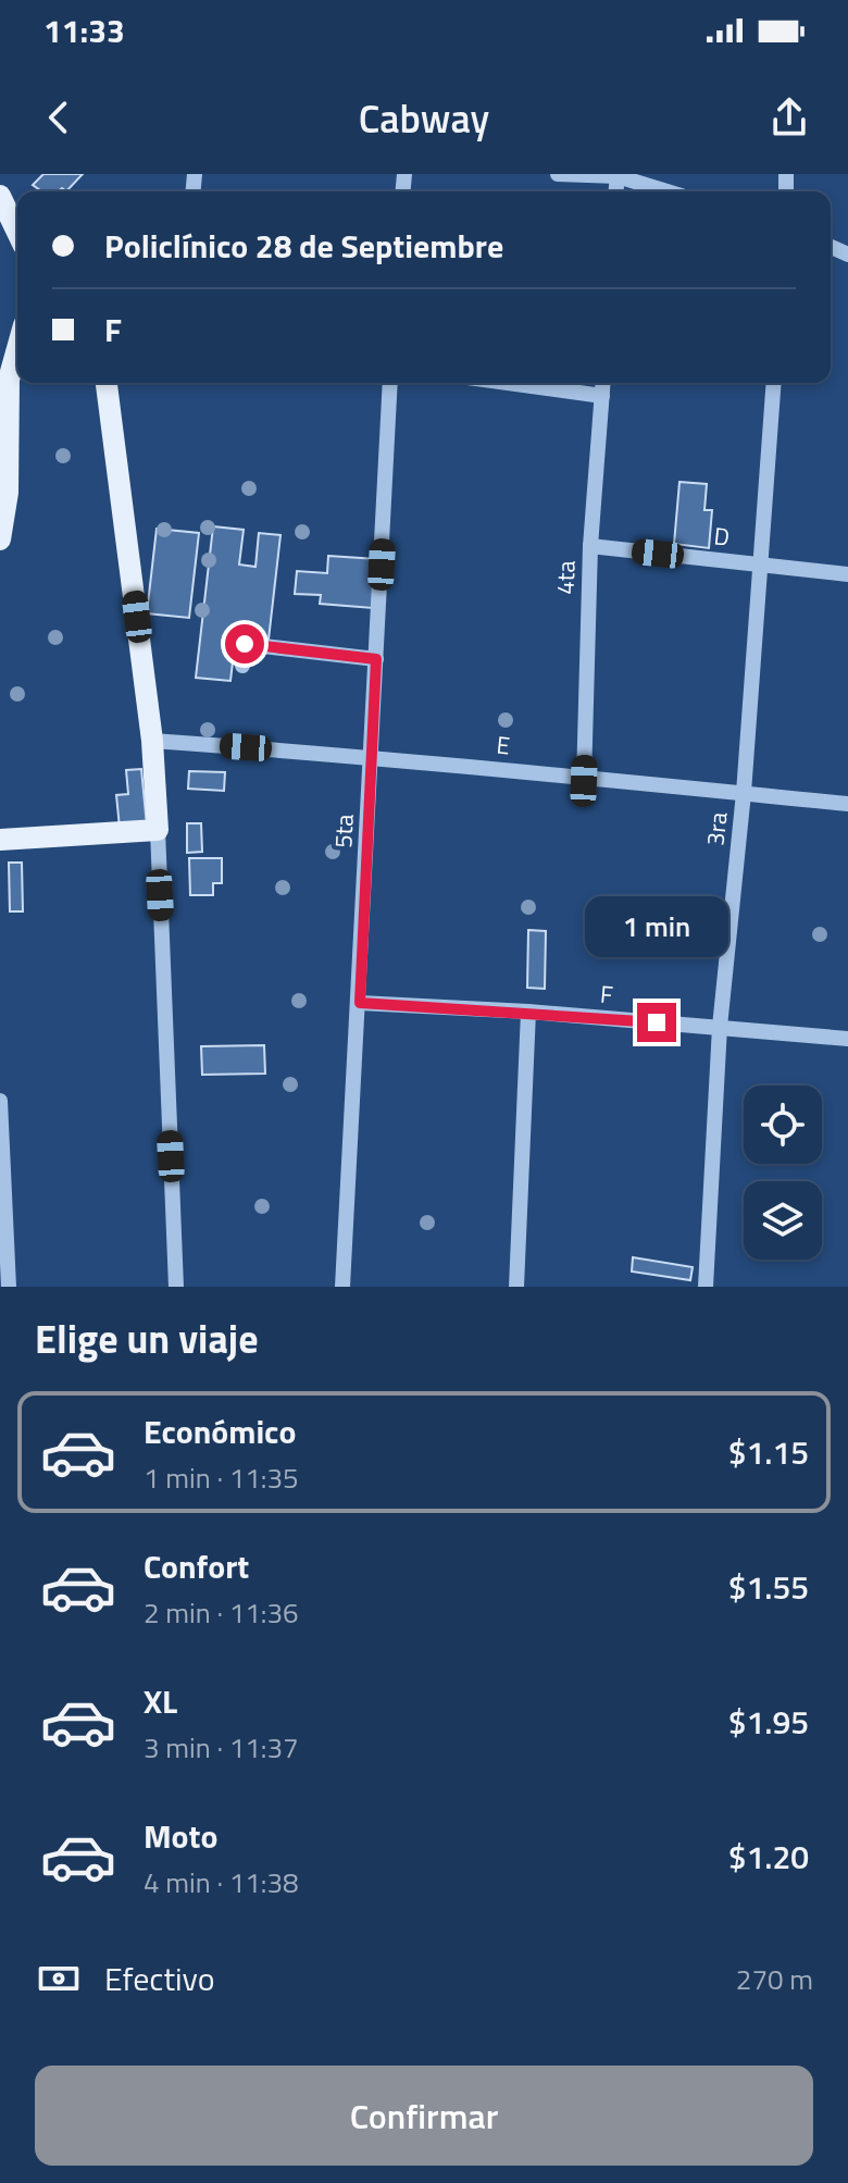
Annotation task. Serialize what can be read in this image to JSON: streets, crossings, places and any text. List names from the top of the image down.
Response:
{
  "streets": {
    "street": [
      "D",
      "4ta",
      "E",
      "3ra",
      "5ta",
      "F"
    ]
  },
  "crossings": [
    ["D", "4ta"],
    ["D", "3ra"],
    ["4ta", "E"],
    ["E", "3ra"],
    ["E", "5ta"],
    ["3ra", "F"],
    ["5ta", "F"]
  ],
  "page": {
    "status": "11:33",
    "header": "Cabway",
    "banner": ["Policlínico 28 de Septiembre", "F"],
    "bubble": "1 min",
    "heading": "Elige un viaje",
    "list": [
      {
        "name": "Económico",
        "note": "1 min · 11:35",
        "value": "$1.15"
      },
      {
        "name": "Confort",
        "note": "2 min · 11:36",
        "value": "$1.55"
      },
      {
        "name": "XL",
        "note": "3 min · 11:37",
        "value": "$1.95"
      },
      {
        "name": "Moto",
        "note": "4 min · 11:38",
        "value": "$1.20"
      }
    ],
    "pay": ["Efectivo", "270 m"],
    "buttons": "Confirmar"
  }
}
